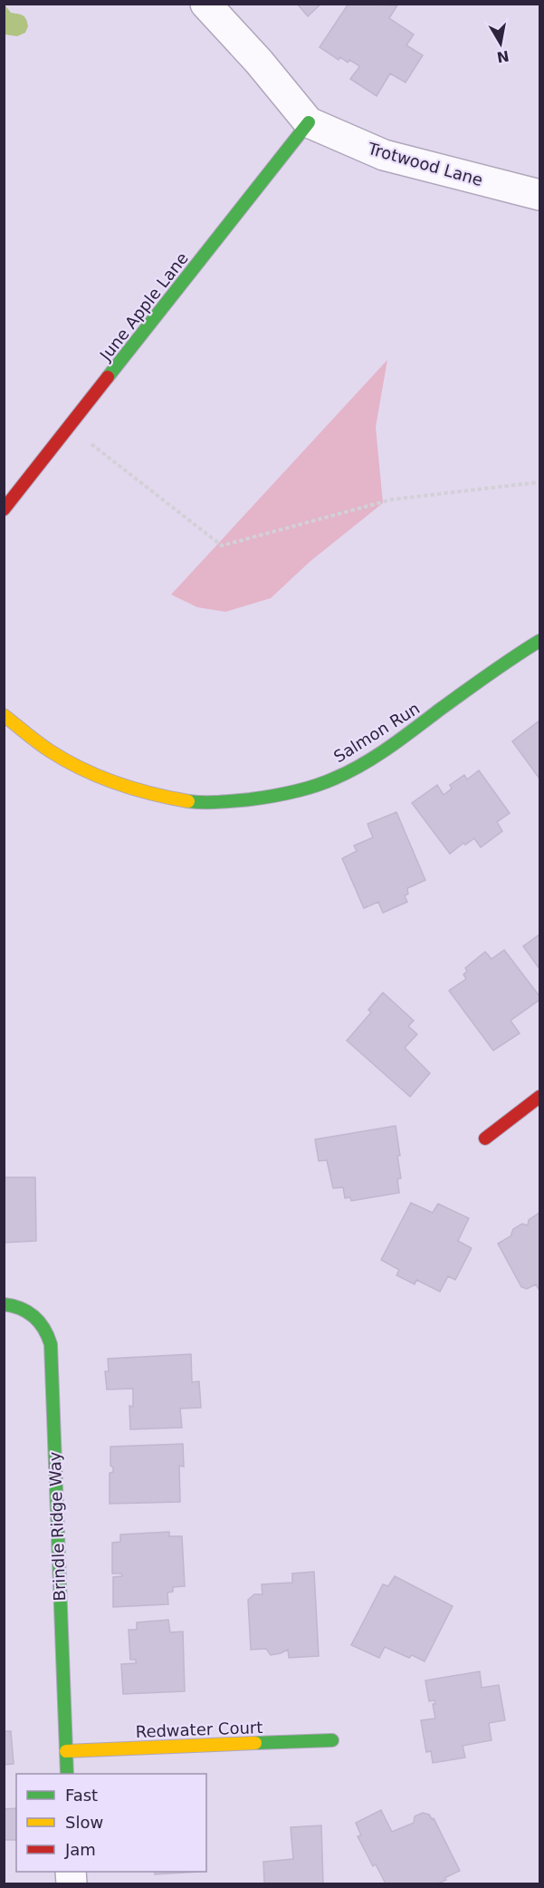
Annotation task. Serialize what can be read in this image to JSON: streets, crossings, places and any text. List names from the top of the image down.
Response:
{
  "streets": {
    "street": [
      "Trotwood Lane",
      "June Apple Lane",
      "Salmon Run",
      "Brindle Ridge Way",
      "Redwater Court"
    ]
  },
  "crossings": [
    ["Trotwood Lane", "June Apple Lane"],
    ["Brindle Ridge Way", "Redwater Court"]
  ],
  "legend": ["Fast", "Slow", "Jam"],
  "north": "bottom"
}
